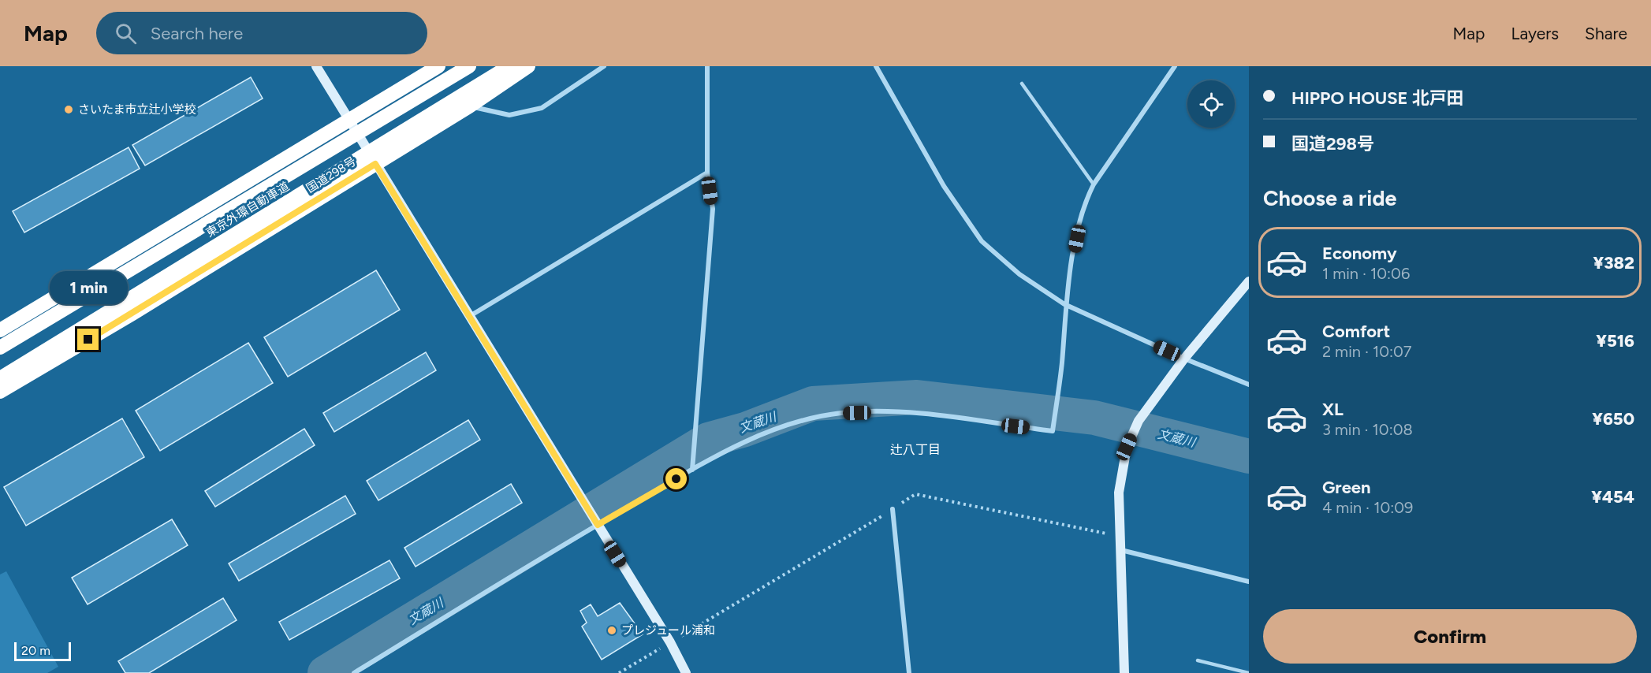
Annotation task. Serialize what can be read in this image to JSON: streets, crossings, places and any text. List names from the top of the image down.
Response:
{
  "streets": {
    "highway": ["国道298号", "東京外環自動車道"]
  },
  "districts": ["辻八丁目"],
  "water": ["文蔵川"],
  "places": ["さいたま市立辻小学校", "プレジュール浦和"],
  "scale_bar": "20 m",
  "page": {
    "header": "Map",
    "search": "Search here",
    "nav": ["Map", "Layers", "Share"],
    "banner": ["HIPPO HOUSE 北戸田", "国道298号"],
    "heading": "Choose a ride",
    "list": [
      {
        "name": "Economy",
        "note": "1 min · 10:06",
        "value": "¥382"
      },
      {
        "name": "Comfort",
        "note": "2 min · 10:07",
        "value": "¥516"
      },
      {
        "name": "XL",
        "note": "3 min · 10:08",
        "value": "¥650"
      },
      {
        "name": "Green",
        "note": "4 min · 10:09",
        "value": "¥454"
      }
    ],
    "bubble": "1 min",
    "buttons": "Confirm",
    "scale": "20 m"
  }
}
